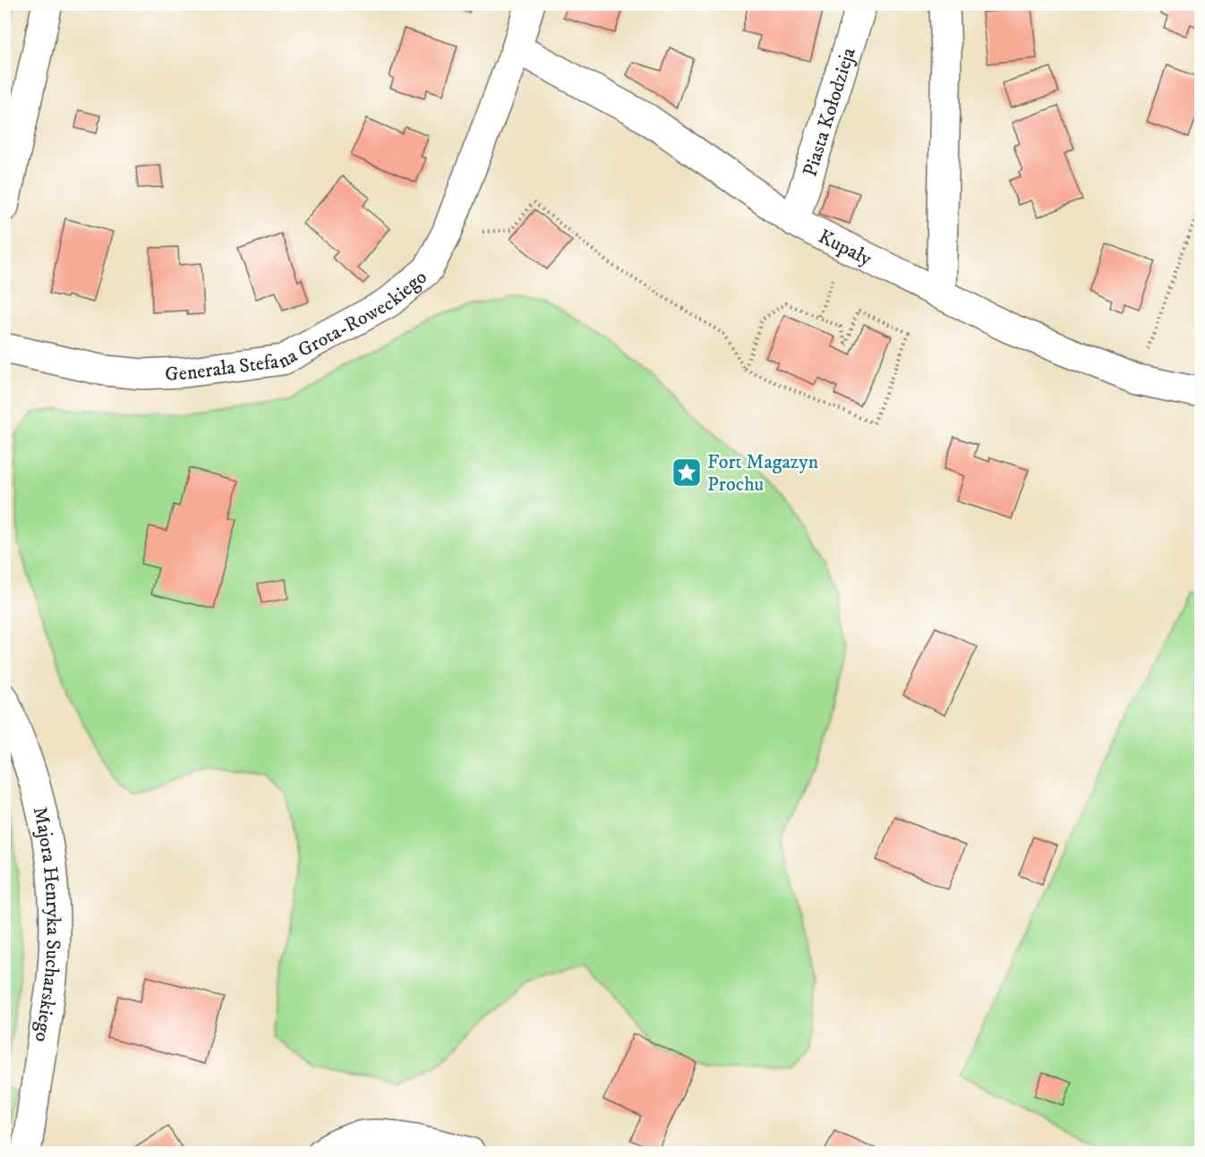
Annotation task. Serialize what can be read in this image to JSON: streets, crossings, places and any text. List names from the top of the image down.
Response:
{
  "streets": {
    "street": [
      "Piasta Kołodzieja",
      "Kupały",
      "Generała Stefana Grota-Roweckiego",
      "Majora Henryka Sucharskiego"
    ]
  },
  "crossings": [
    ["Piasta Kołodzieja", "Kupały"],
    ["Kupały", "Generała Stefana Grota-Roweckiego"]
  ],
  "places": {
    "place": ["Fort Magazyn Prochu"]
  }
}
